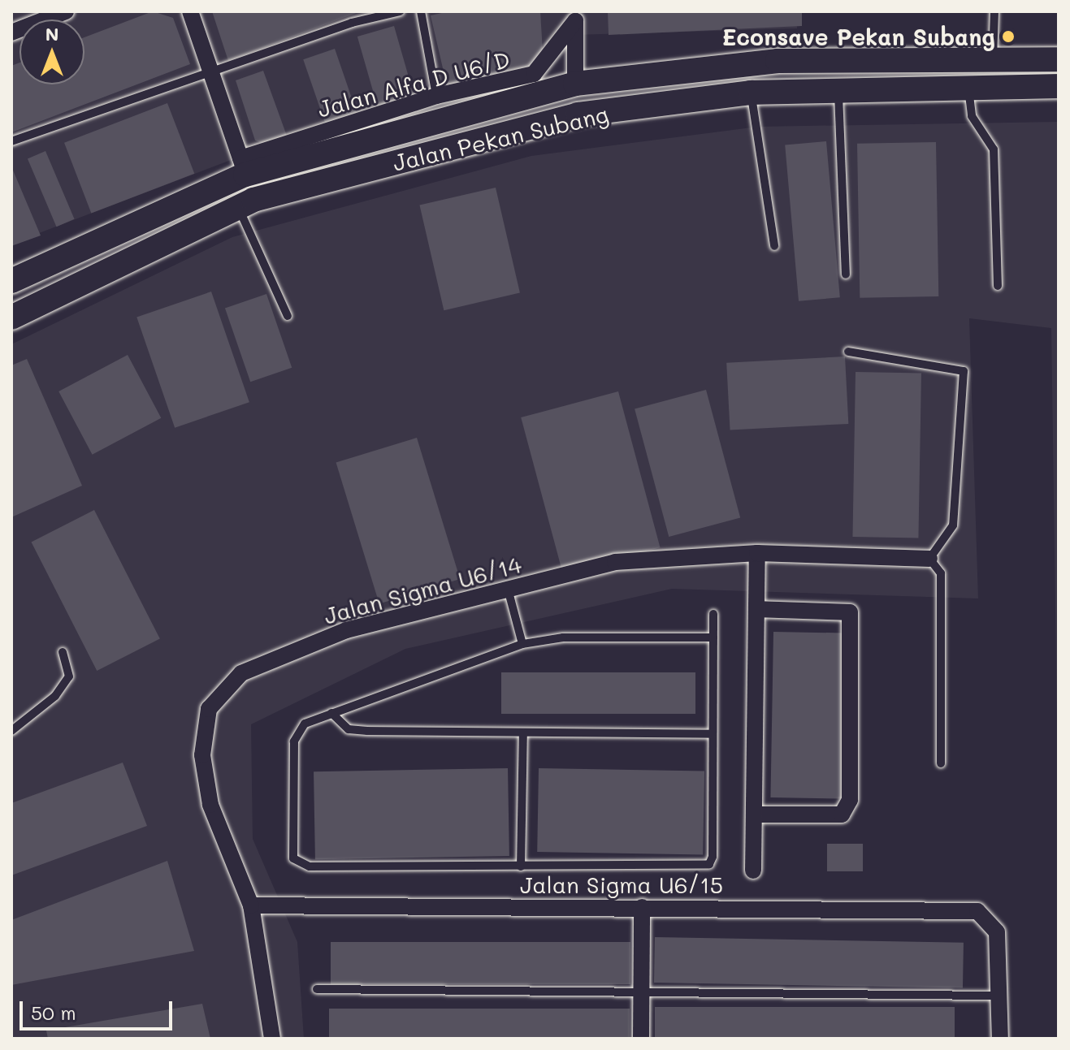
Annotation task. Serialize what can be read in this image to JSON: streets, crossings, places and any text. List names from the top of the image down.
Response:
{
  "streets": {
    "main road": ["Jalan Pekan Subang"],
    "street": ["Jalan Alfa D U6/D", "Jalan Sigma U6/14", "Jalan Sigma U6/15"]
  },
  "crossings": [
    ["Jalan Alfa D U6/D", "Jalan Pekan Subang"],
    ["Jalan Sigma U6/14", "Jalan Sigma U6/15"]
  ],
  "places": ["Econsave Pekan Subang"],
  "scale_bar": "50 m",
  "north": "top"
}
